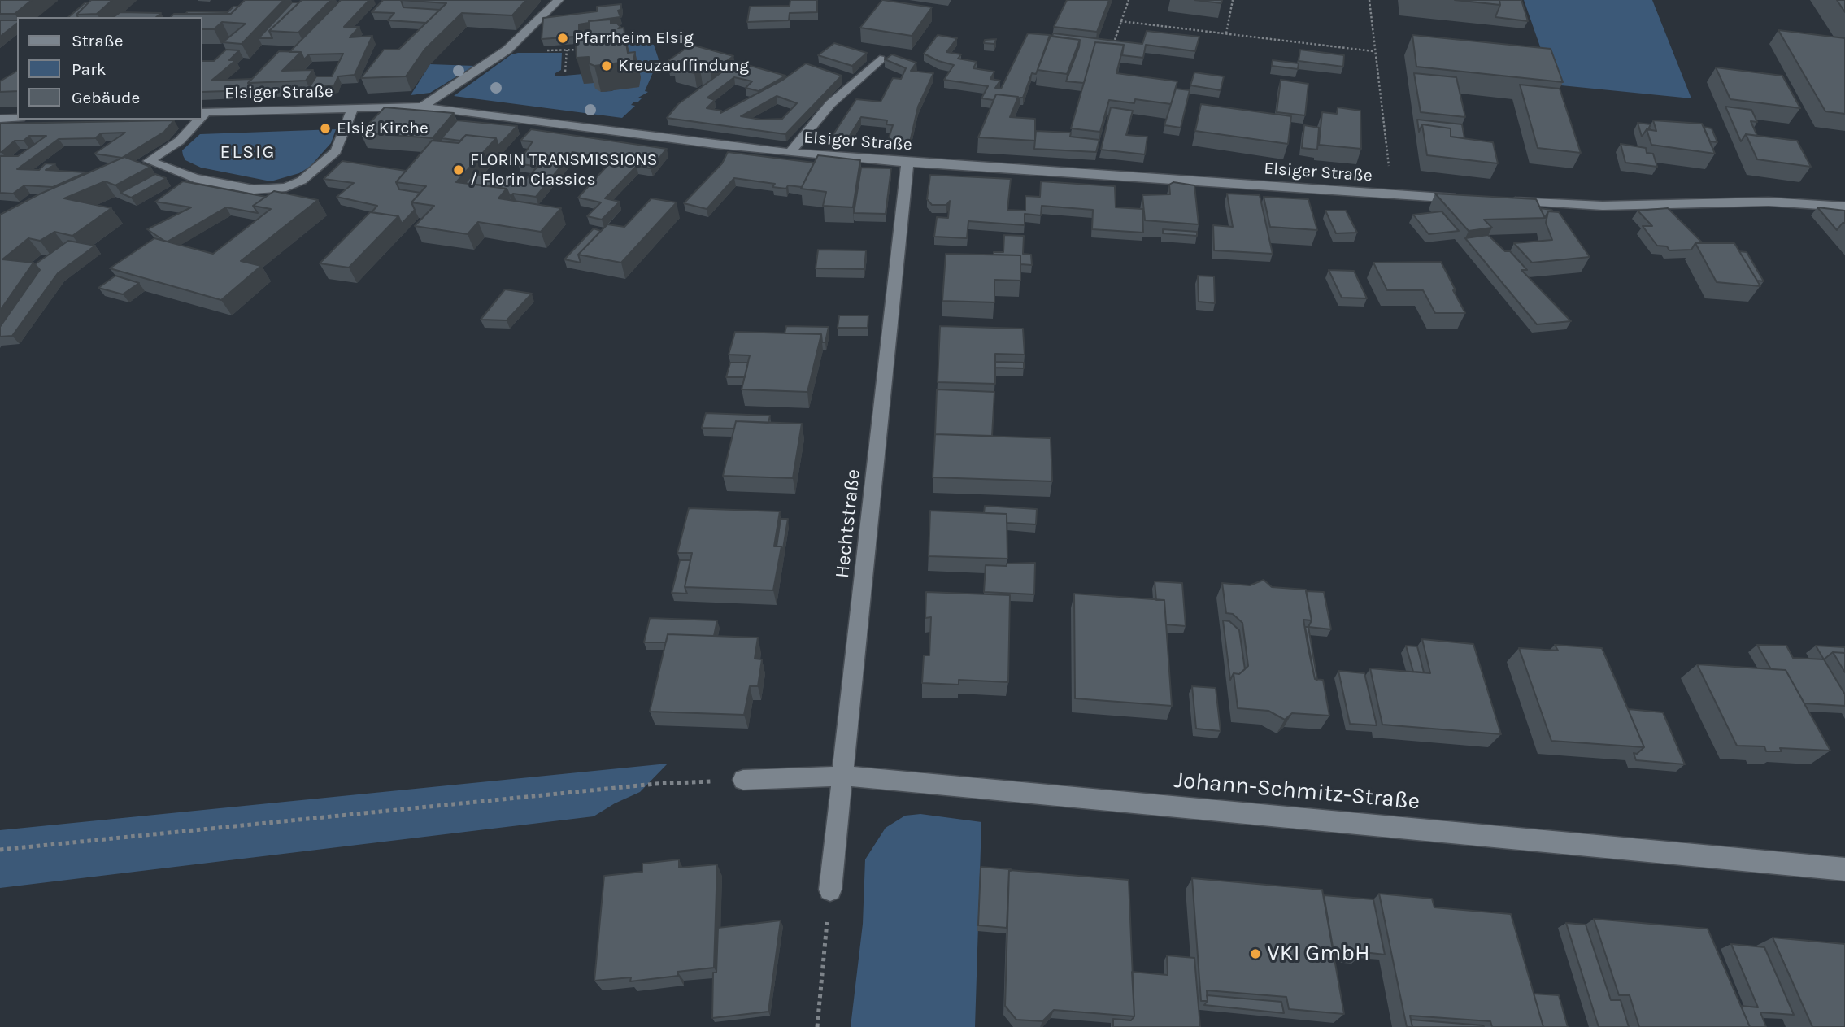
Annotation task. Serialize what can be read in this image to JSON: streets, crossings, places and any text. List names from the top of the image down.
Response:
{
  "streets": {
    "street": ["Elsiger Straße", "Hechtstraße", "Johann-Schmitz-Straße"]
  },
  "crossings": [
    ["Elsiger Straße", "Hechtstraße"],
    ["Hechtstraße", "Johann-Schmitz-Straße"]
  ],
  "districts": ["ELSIG"],
  "places": [
    "Pfarrheim Elsig",
    "Kreuzauffindung",
    "Elsig Kirche",
    "FLORIN TRANSMISSIONS / Florin Classics",
    "VKI GmbH"
  ],
  "legend": ["Straße", "Park", "Gebäude"]
}
